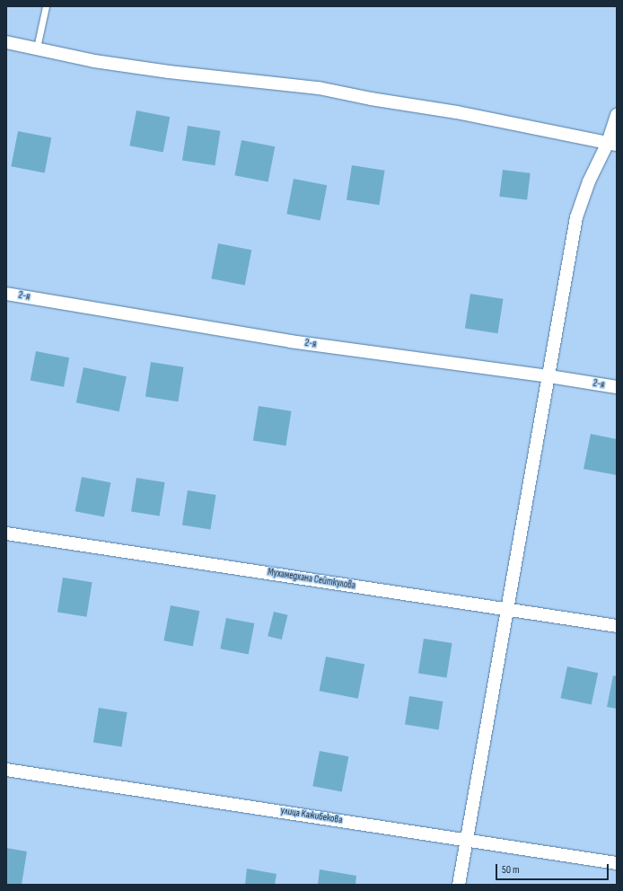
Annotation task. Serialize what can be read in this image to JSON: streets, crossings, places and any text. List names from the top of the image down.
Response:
{
  "streets": {
    "street": ["2-я", "Мухамедхана Сейткулова", "улица Кажибекова"]
  },
  "scale_bar": "50 m"
}
